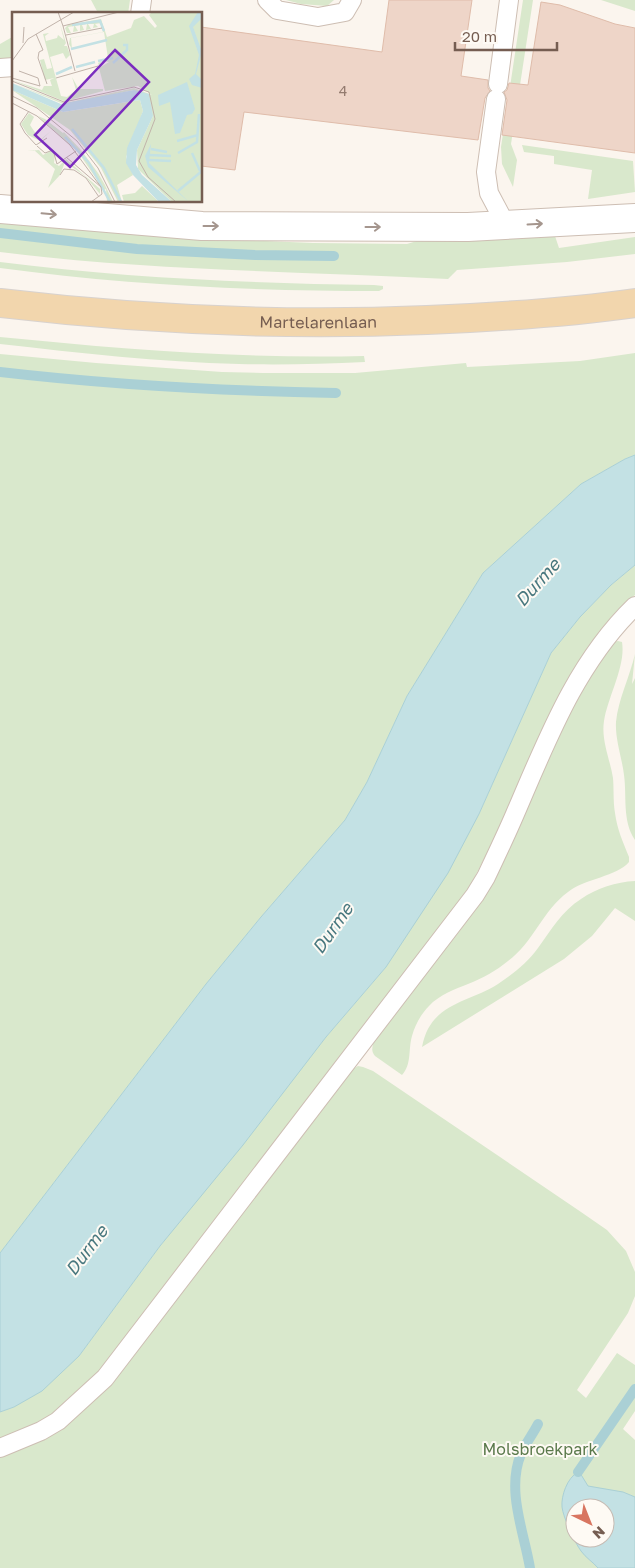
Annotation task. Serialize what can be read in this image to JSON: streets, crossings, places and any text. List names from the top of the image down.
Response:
{
  "streets": {
    "main road": ["Martelarenlaan"]
  },
  "water": ["Durme"],
  "parks": ["Molsbroekpark"],
  "house_numbers": ["4"],
  "scale_bar": "20 m",
  "north": "bottom right"
}
